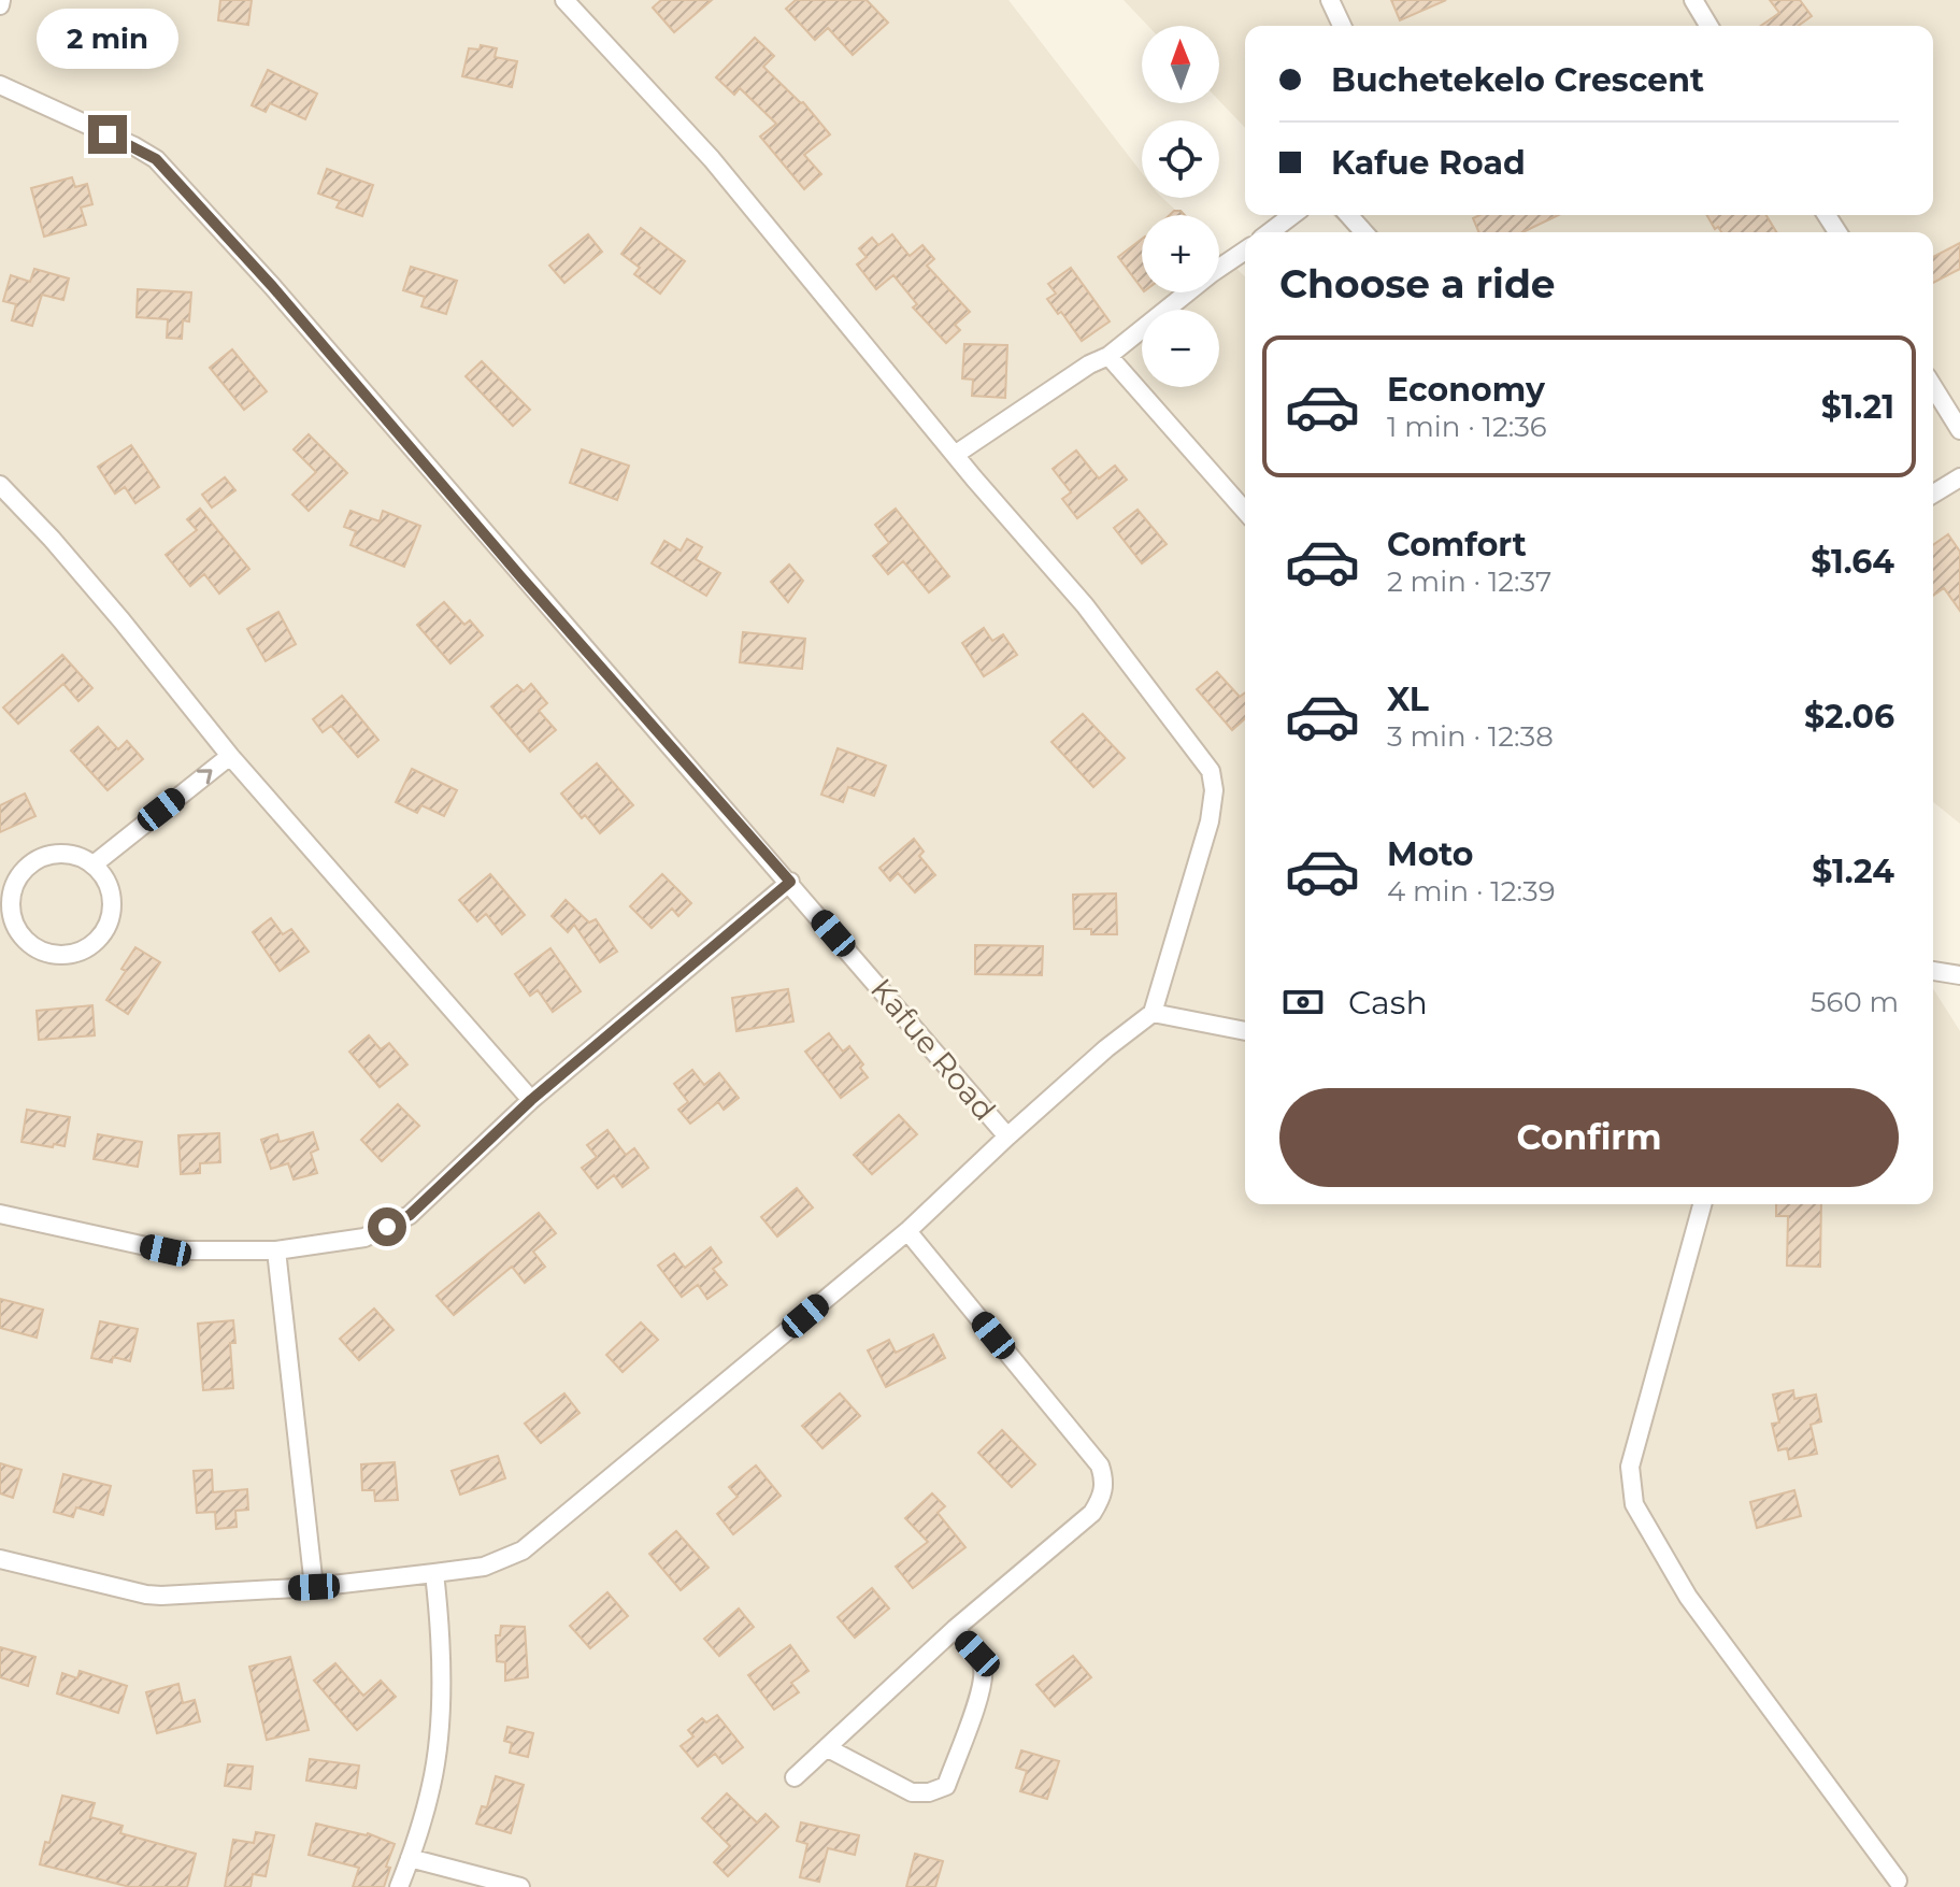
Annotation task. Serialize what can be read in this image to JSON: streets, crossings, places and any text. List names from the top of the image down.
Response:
{
  "streets": {
    "street": ["Kafue Road"]
  },
  "north": "top",
  "page": {
    "bubble": "2 min",
    "map_buttons": ["+", "−"],
    "banner": ["Buchetekelo Crescent", "Kafue Road"],
    "heading": "Choose a ride",
    "list": [
      {
        "name": "Economy",
        "note": "1 min · 12:36",
        "value": "$1.21"
      },
      {
        "name": "Comfort",
        "note": "2 min · 12:37",
        "value": "$1.64"
      },
      {
        "name": "XL",
        "note": "3 min · 12:38",
        "value": "$2.06"
      },
      {
        "name": "Moto",
        "note": "4 min · 12:39",
        "value": "$1.24"
      }
    ],
    "pay": ["Cash", "560 m"],
    "buttons": "Confirm"
  }
}
